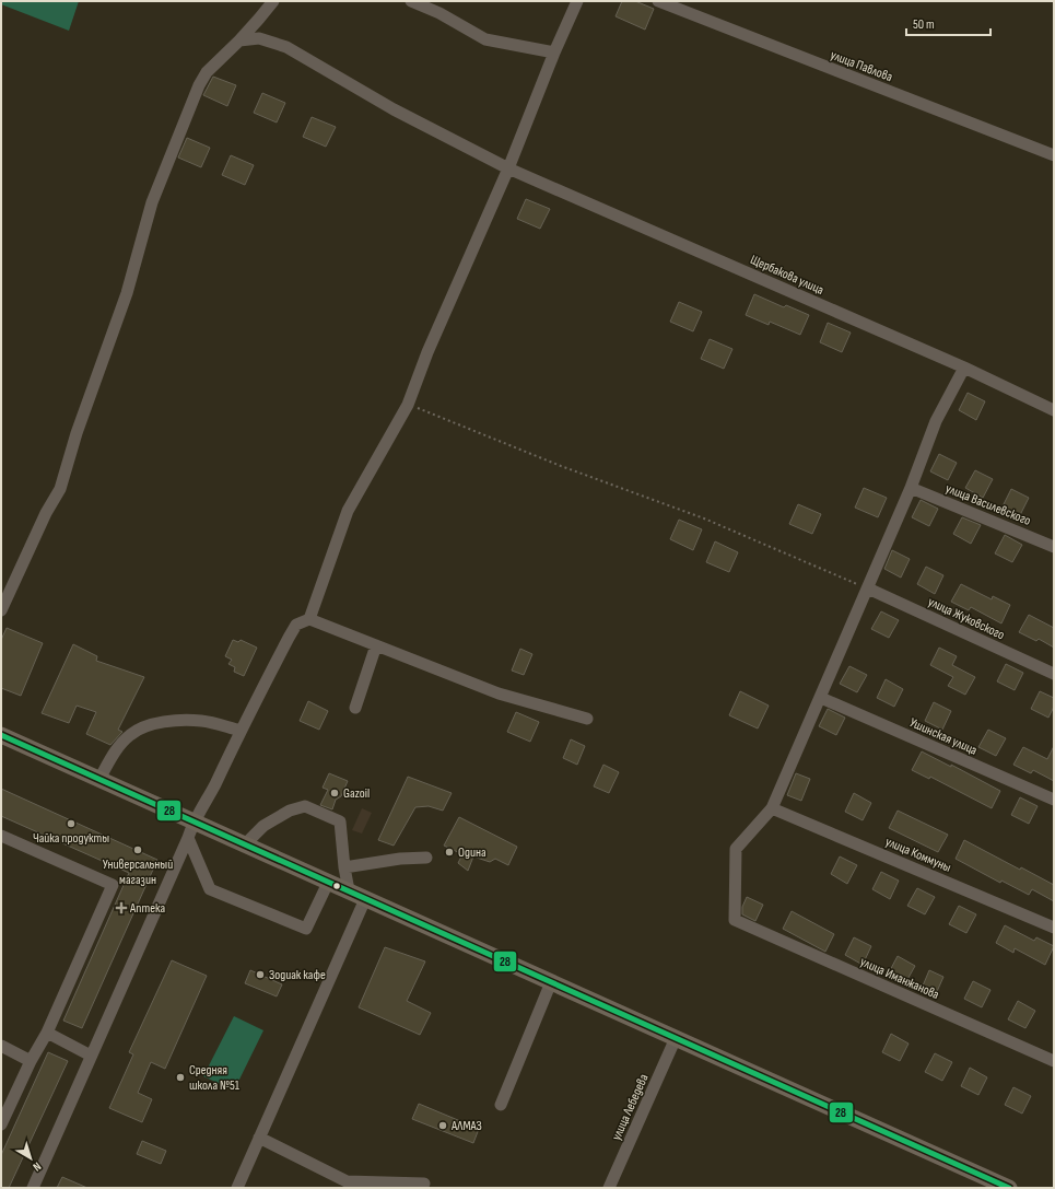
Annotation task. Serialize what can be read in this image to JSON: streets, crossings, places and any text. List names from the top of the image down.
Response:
{
  "streets": {
    "street": [
      "улица Павлова",
      "Щербакова улица",
      "улица Василевского",
      "улица Жуковского",
      "Ушинская улица",
      "улица Коммуны",
      "улица Иманжанова",
      "улица Лебедева"
    ]
  },
  "crossings": [
    ["улица Коммуны", "улица Иманжанова"]
  ],
  "places": {
    "other": [
      "Gazoil",
      "Чайка продукты",
      "Универсальный магазин",
      "Одина",
      "Зодиак кафе",
      "Средняя школа №51",
      "АЛМАЗ"
    ],
    "health": ["Аптека"]
  },
  "lines": ["transit line 28"],
  "scale_bar": "50 m",
  "north": "bottom right"
}
